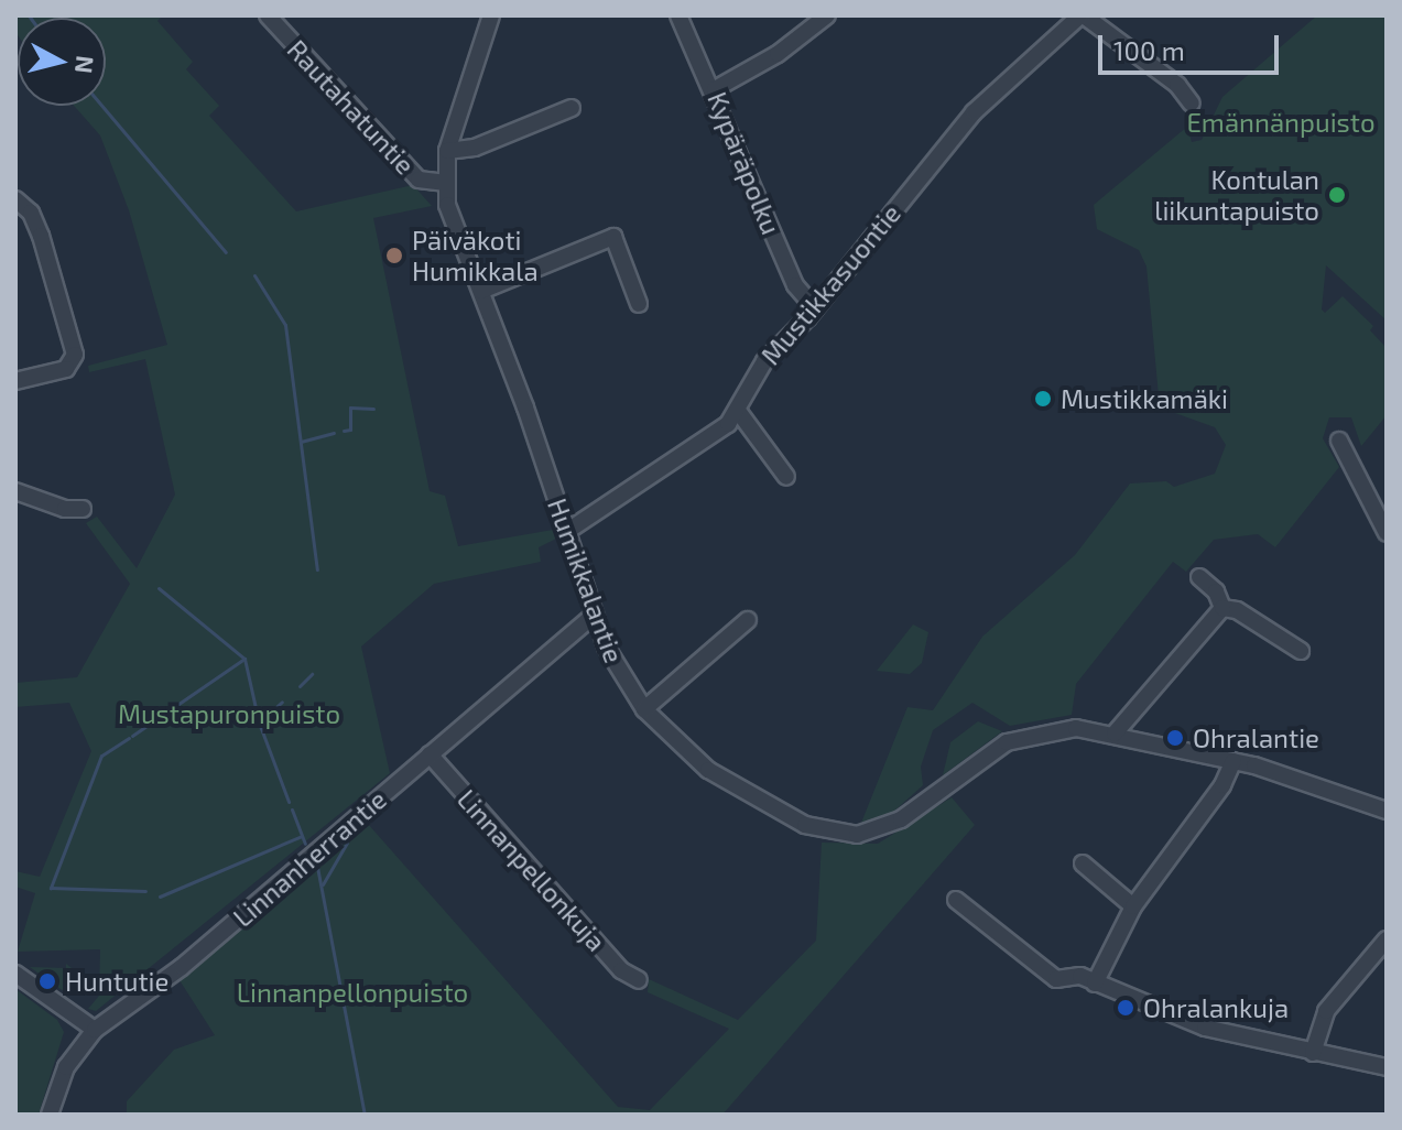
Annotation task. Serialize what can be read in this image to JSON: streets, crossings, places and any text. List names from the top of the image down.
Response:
{
  "streets": {
    "street": [
      "Rautahatuntie",
      "Kypäräpolku",
      "Mustikkasuontie",
      "Humikkalantie",
      "Linnanherrantie",
      "Linnanpellonkuja"
    ]
  },
  "crossings": [
    ["Rautahatuntie", "Humikkalantie"],
    ["Kypäräpolku", "Mustikkasuontie"],
    ["Mustikkasuontie", "Humikkalantie"],
    ["Humikkalantie", "Linnanherrantie"],
    ["Linnanherrantie", "Linnanpellonkuja"]
  ],
  "parks": ["Emännänpuisto", "Mustapuronpuisto", "Linnanpellonpuisto"],
  "places": [
    "Kontulan liikuntapuisto",
    "Päiväkoti Humikkala",
    "Mustikkamäki",
    "Ohralantie",
    "Huntutie",
    "Ohralankuja"
  ],
  "scale_bar": "100 m",
  "north": "right"
}
